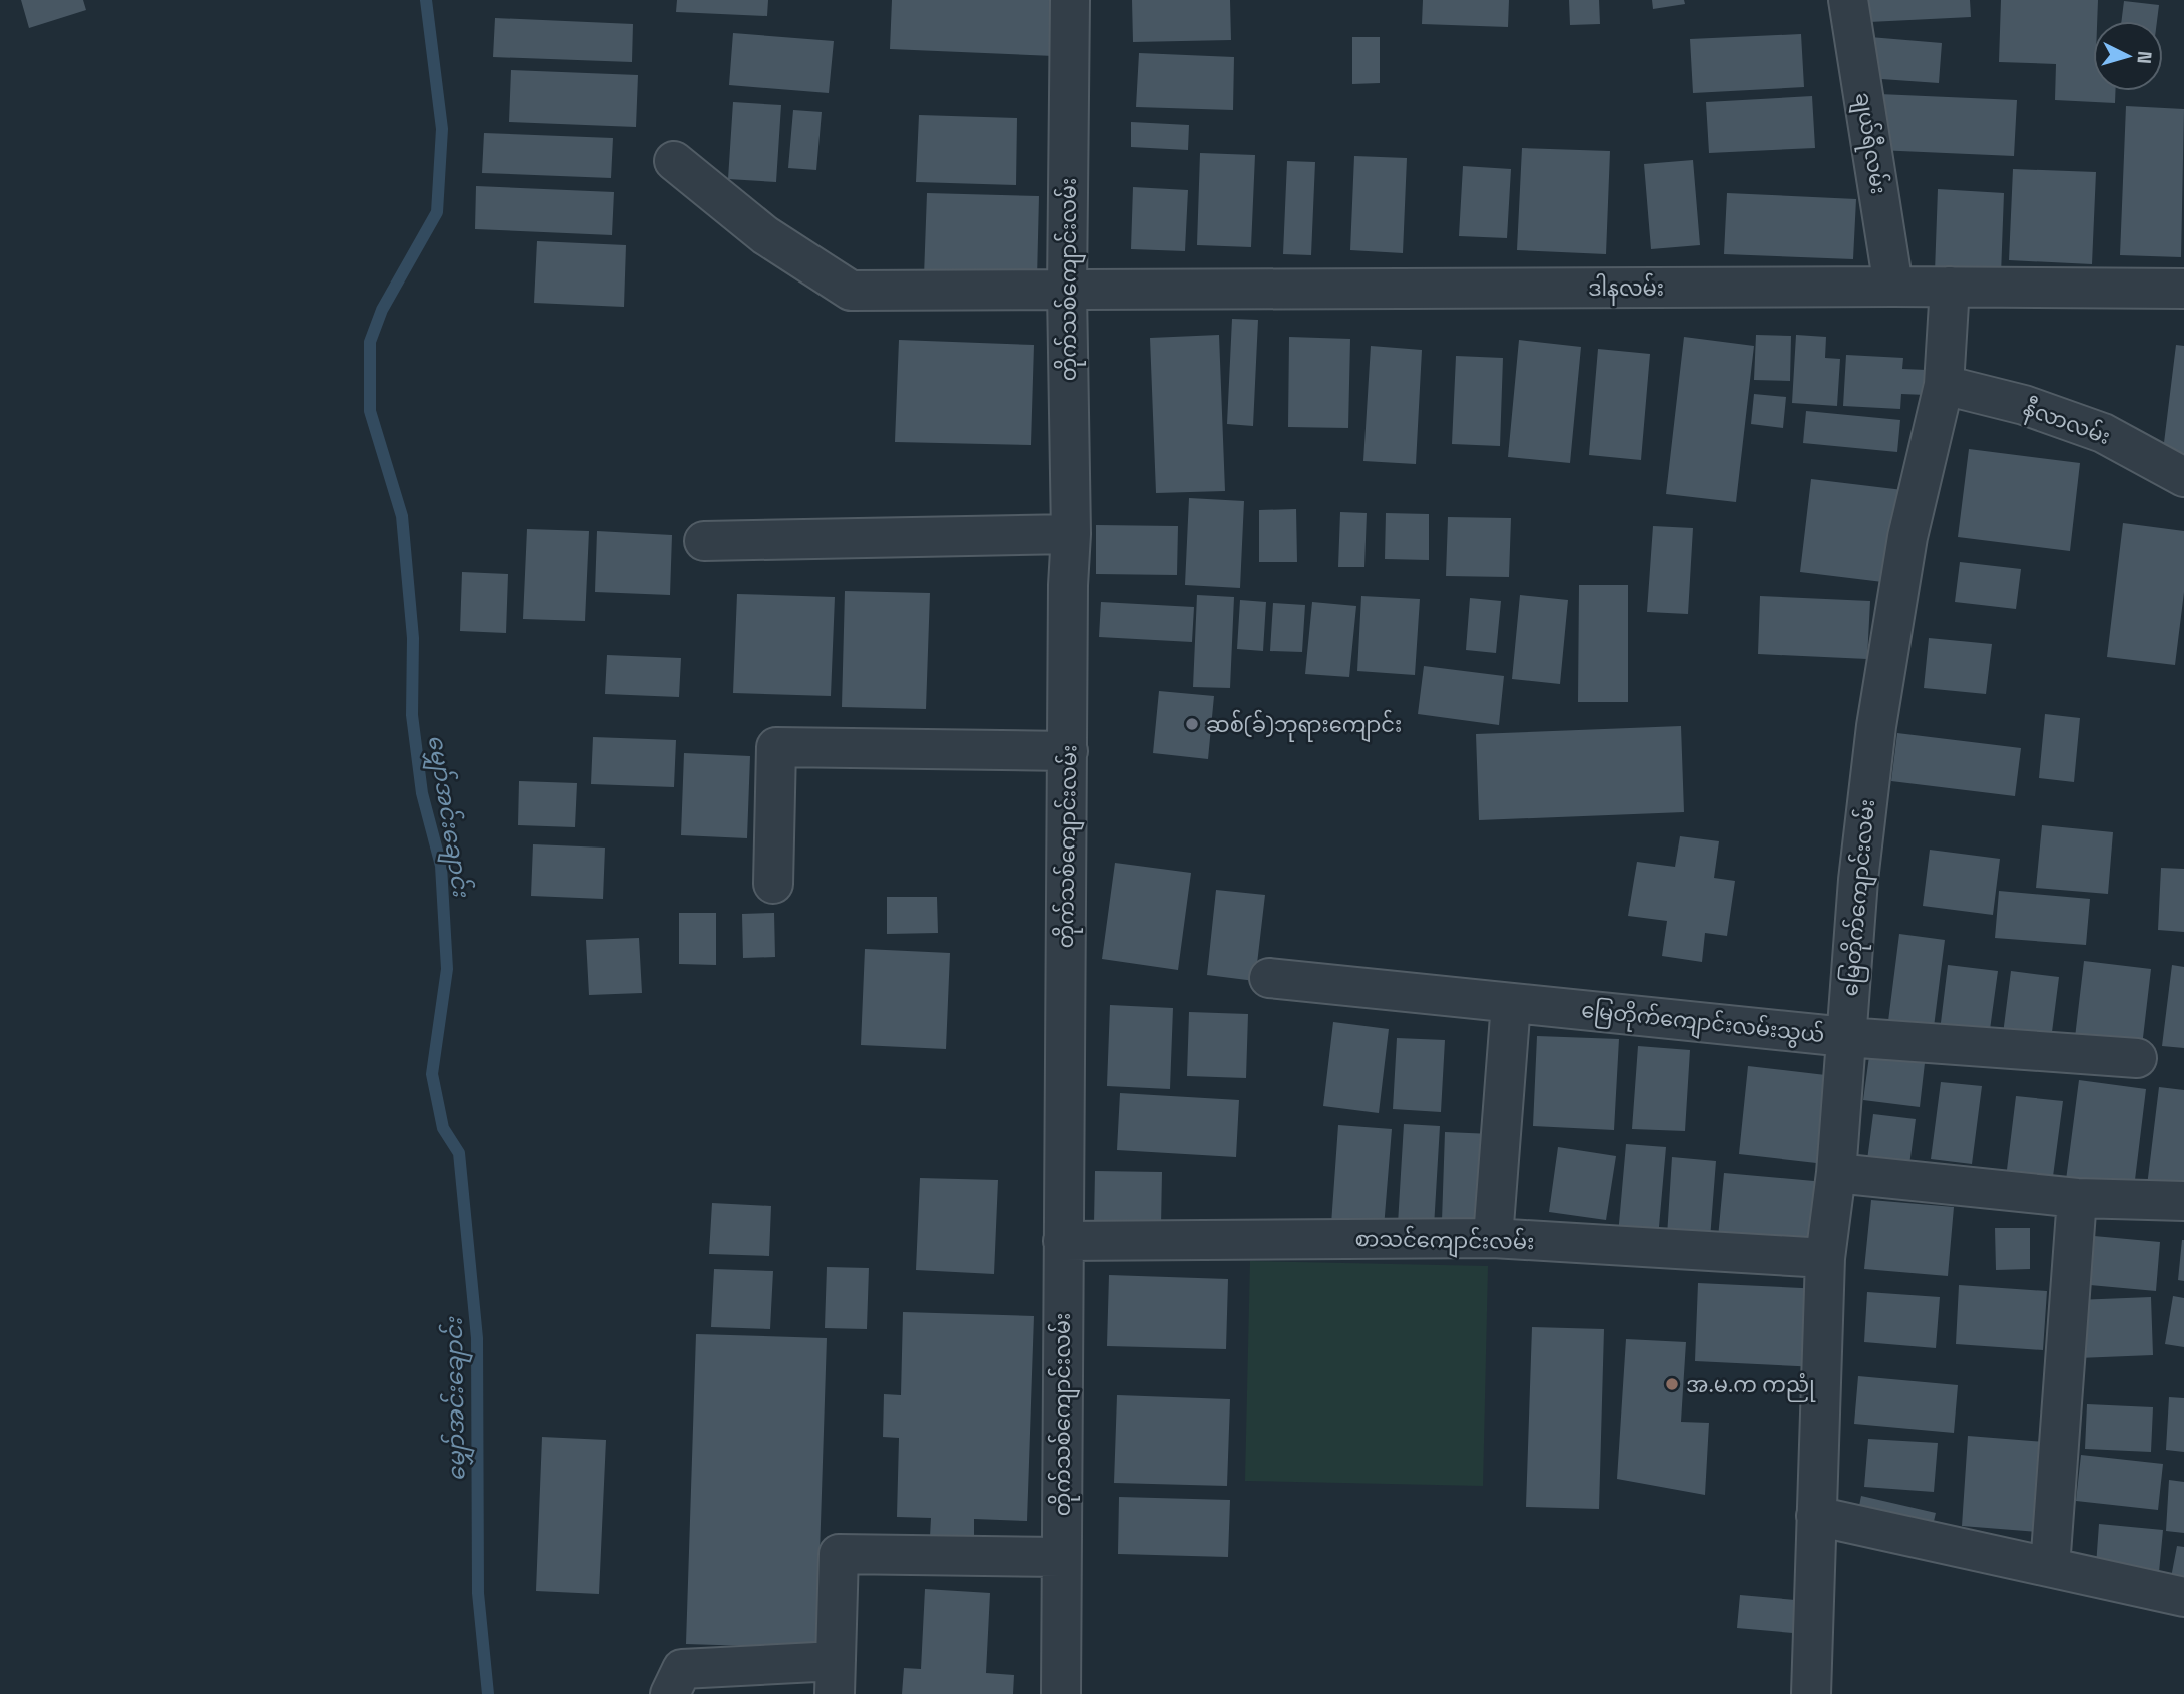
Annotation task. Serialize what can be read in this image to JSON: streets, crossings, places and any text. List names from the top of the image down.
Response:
{
  "streets": {
    "street": [
      "ချယ်ရီလမ်း",
      "တိုက်သစ်ကျောင်းလမ်း",
      "ဒါနလမ်း",
      "နီလာလမ်း",
      "မြေတိုက်ကျောင်းလမ်း",
      "မြေတိုက်ကျောင်းလမ်းသွယ်",
      "စာသင်ကျောင်းလမ်း"
    ]
  },
  "crossings": [
    ["ချယ်ရီလမ်း", "ဒါနလမ်း"],
    ["တိုက်သစ်ကျောင်းလမ်း", "ဒါနလမ်း"],
    ["တိုက်သစ်ကျောင်းလမ်း", "စာသင်ကျောင်းလမ်း"],
    ["ဒါနလမ်း", "မြေတိုက်ကျောင်းလမ်း"],
    ["နီလာလမ်း", "မြေတိုက်ကျောင်းလမ်း"],
    ["မြေတိုက်ကျောင်းလမ်း", "မြေတိုက်ကျောင်းလမ်းသွယ်"],
    ["မြေတိုက်ကျောင်းလမ်း", "စာသင်ကျောင်းလမ်း"]
  ],
  "water": ["မျှော်အင်းချောင်း"],
  "places": ["ဆစ်(ခ်)ဘုရားကျောင်း", "အ.မ.က ကညုံ"],
  "north": "right"
}
